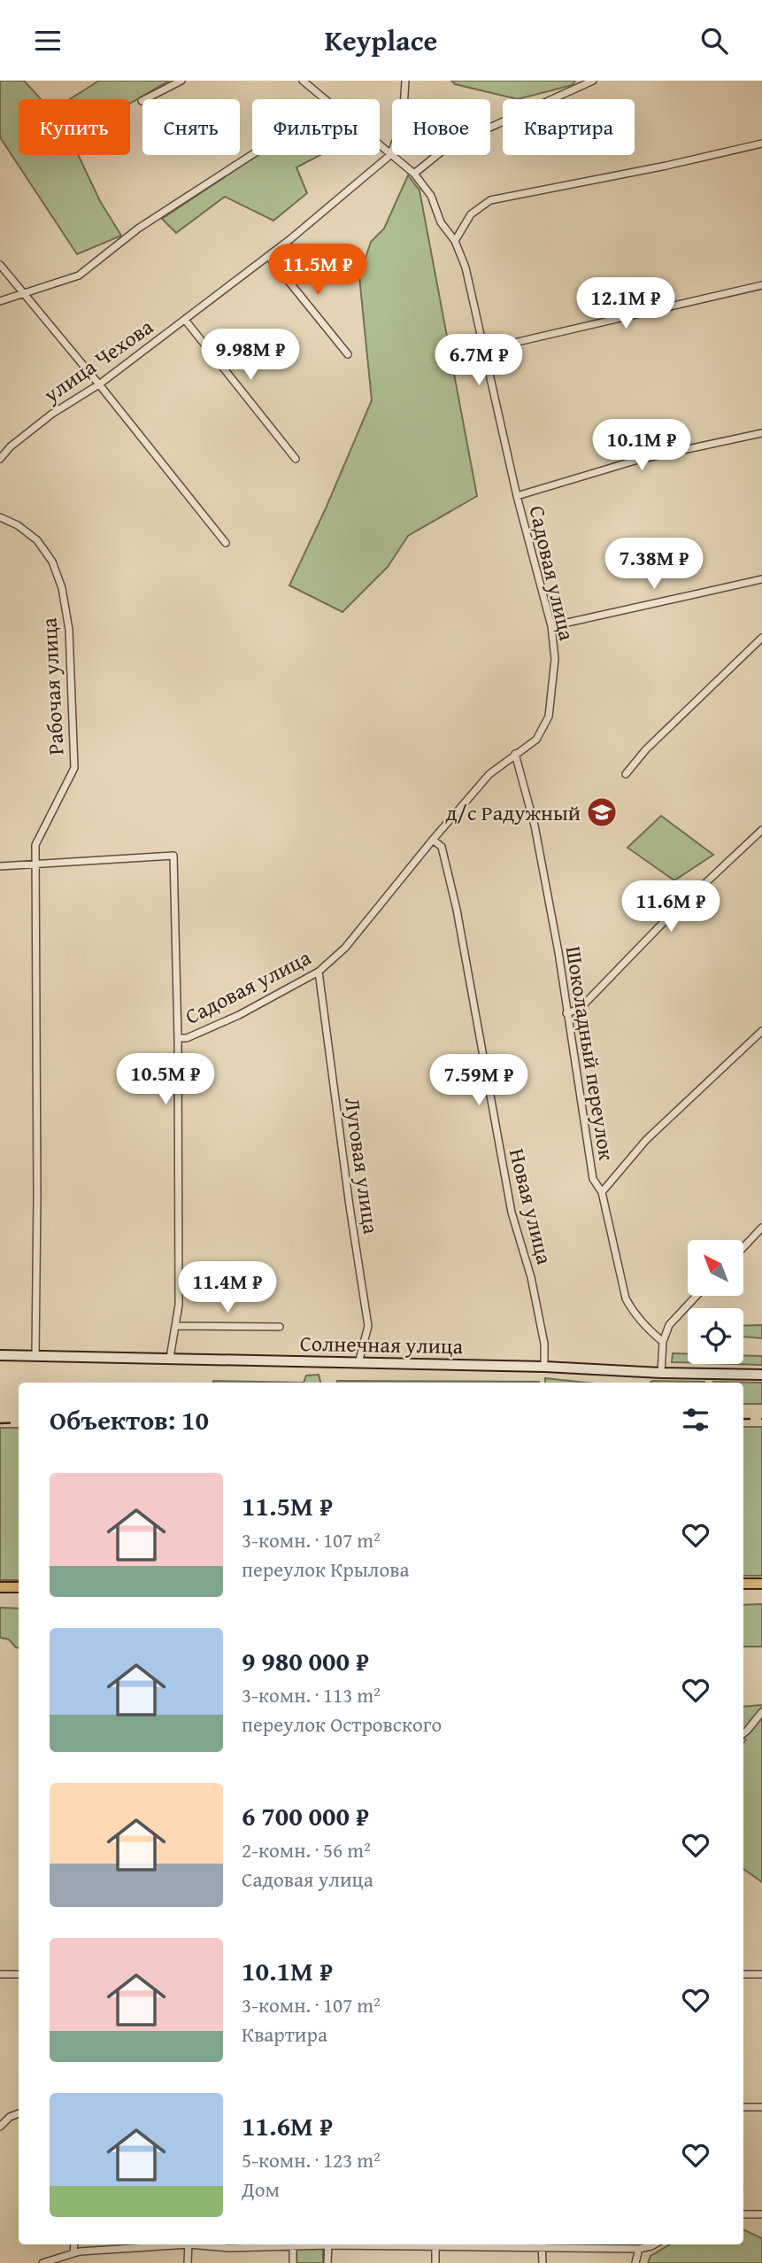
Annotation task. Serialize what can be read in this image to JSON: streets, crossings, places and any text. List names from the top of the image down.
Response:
{
  "streets": {
    "street": [
      "улица Чехова",
      "Садовая улица",
      "Рабочая улица",
      "Шоколадный переулок",
      "Луговая улица",
      "Новая улица",
      "Солнечная улица"
    ]
  },
  "crossings": [
    ["улица Чехова", "Садовая улица"],
    ["Садовая улица", "Шоколадный переулок"],
    ["Садовая улица", "Луговая улица"],
    ["Садовая улица", "Новая улица"],
    ["Рабочая улица", "Солнечная улица"],
    ["Луговая улица", "Солнечная улица"],
    ["Новая улица", "Солнечная улица"]
  ],
  "places": {
    "school or university": ["д/с Радужный"]
  },
  "north": "top left",
  "page": {
    "header": "Keyplace",
    "chip": [
      "Купить",
      "Снять",
      "Фильтры",
      "Новое",
      "Квартира"
    ],
    "price": [
      "11.5M ₽",
      "12.1M ₽",
      "9.98M ₽",
      "6.7M ₽",
      "10.1M ₽",
      "7.38M ₽",
      "11.6M ₽",
      "10.5M ₽",
      "7.59M ₽",
      "11.4M ₽"
    ],
    "heading": "Объектов: 10",
    "list": [
      {
        "name": "11.5M ₽",
        "note": "3-комн. · 107 m² · переулок Крылова"
      },
      {
        "name": "9 980 000 ₽",
        "note": "3-комн. · 113 m² · переулок Островского"
      },
      {
        "name": "6 700 000 ₽",
        "note": "2-комн. · 56 m² · Садовая улица"
      },
      {
        "name": "10.1M ₽",
        "note": "3-комн. · 107 m² · Квартира"
      },
      {
        "name": "11.6M ₽",
        "note": "5-комн. · 123 m² · Дом"
      }
    ]
  }
}
